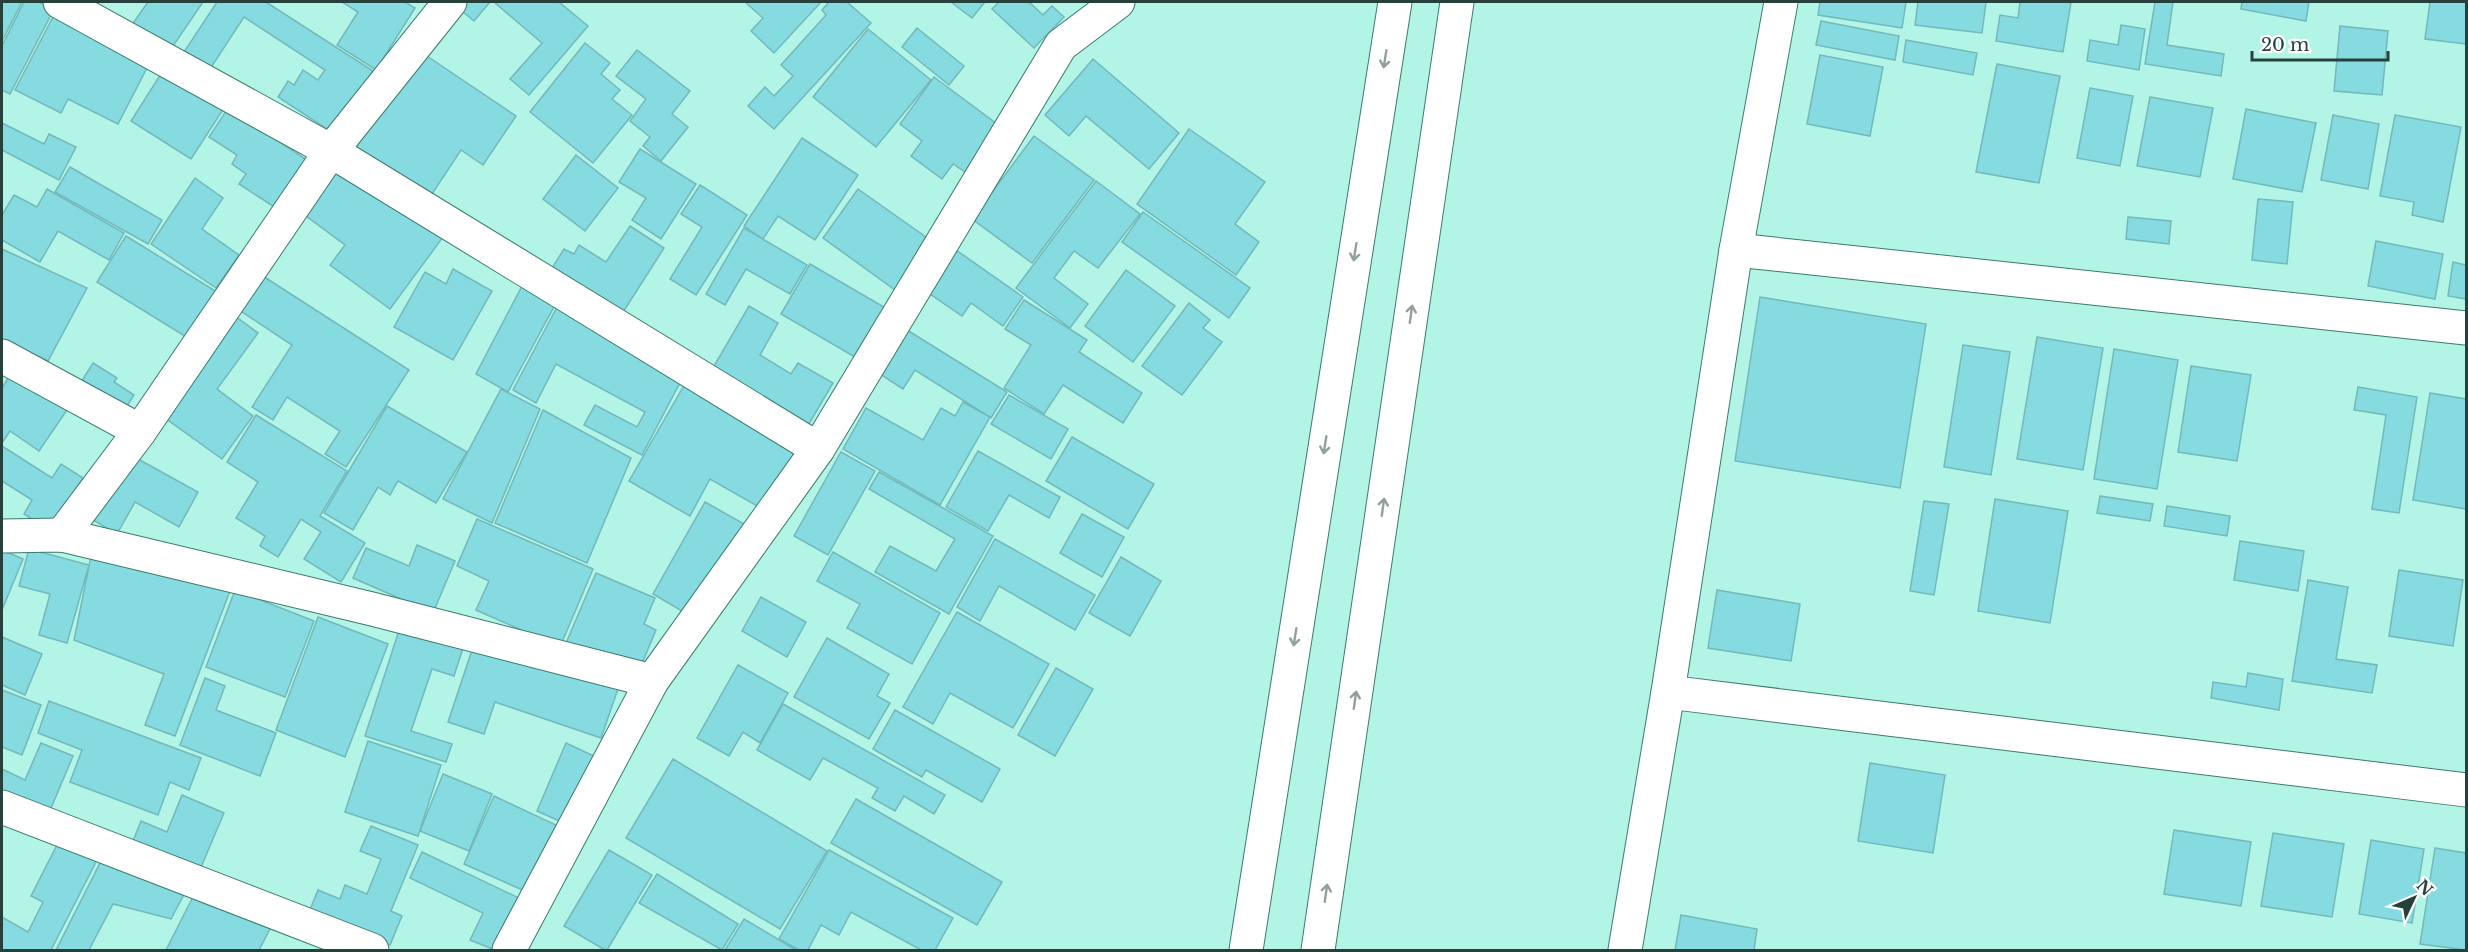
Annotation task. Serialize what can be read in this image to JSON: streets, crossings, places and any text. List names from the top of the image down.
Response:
{
  "scale_bar": "20 m",
  "north": "top right"
}
